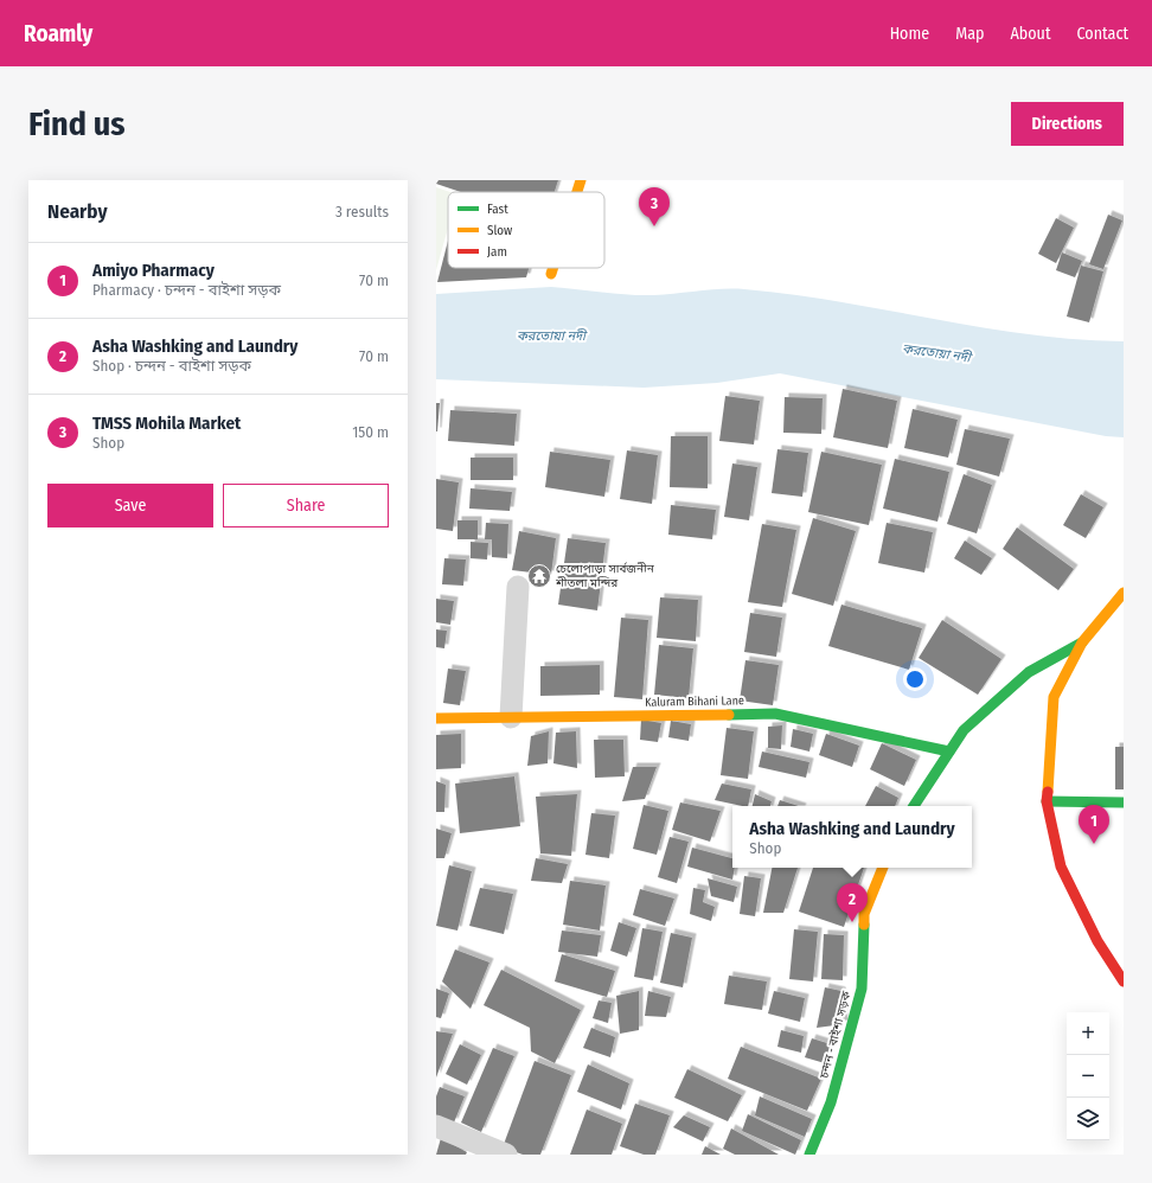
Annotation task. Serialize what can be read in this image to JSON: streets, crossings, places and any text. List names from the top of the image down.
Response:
{
  "streets": {
    "main road": ["Kaluram Bihani Lane", "চন্দন - বাইশা সড়ক"]
  },
  "water": ["করতোয়া নদী"],
  "places": {
    "temple": ["চেলোপাড়া সার্বজনীন শীতলা মন্দির"]
  },
  "legend": ["Fast", "Slow", "Jam"],
  "page": {
    "header": "Roamly",
    "nav": [
      "Home",
      "Map",
      "About",
      "Contact"
    ],
    "buttons": [
      "Directions",
      ["Save", "Share"]
    ],
    "title": "Find us",
    "heading": ["Nearby", "3 results"],
    "pins": ["3", "1", "2"],
    "list": [
      {
        "mark": "1",
        "name": "Amiyo Pharmacy",
        "note": "Pharmacy · চন্দন - বাইশা সড়ক",
        "value": "70 m"
      },
      {
        "mark": "2",
        "name": "Asha Washking and Laundry",
        "note": "Shop · চন্দন - বাইশা সড়ক",
        "value": "70 m"
      },
      {
        "mark": "3",
        "name": "TMSS Mohila Market",
        "note": "Shop",
        "value": "150 m"
      }
    ],
    "popup": ["Asha Washking and Laundry", "Shop"],
    "map_buttons": ["+", "−"]
  }
}
